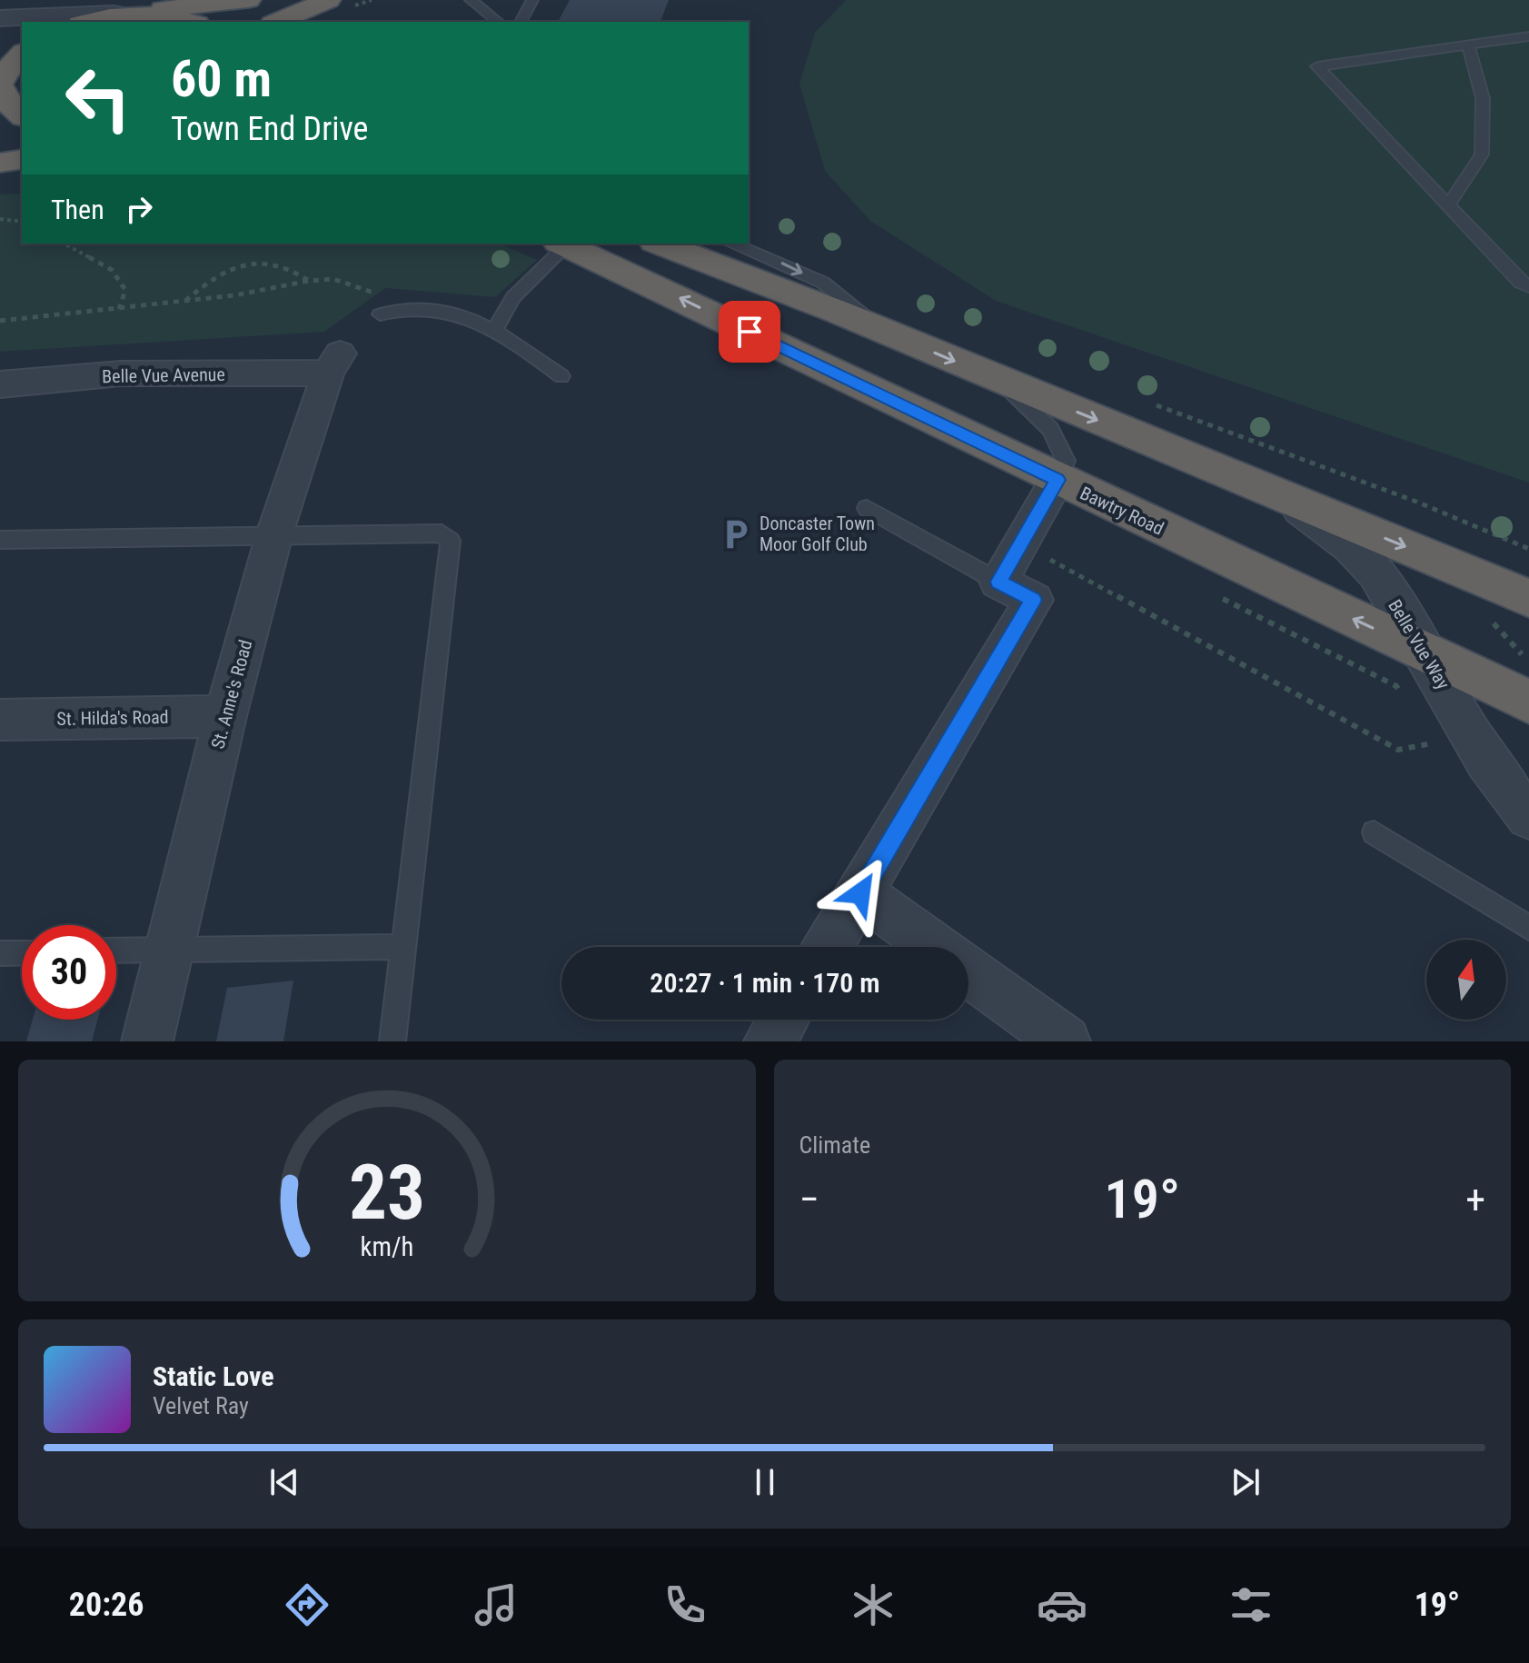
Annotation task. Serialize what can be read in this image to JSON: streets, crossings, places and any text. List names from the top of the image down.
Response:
{
  "streets": {
    "highway": ["Bawtry Road"],
    "street": [
      "Belle Vue Avenue",
      "Belle Vue Way",
      "St. Anne's Road",
      "St. Hilda's Road"
    ]
  },
  "crossings": [
    ["Belle Vue Avenue", "St. Anne's Road"],
    ["Bawtry Road", "Belle Vue Way"],
    ["St. Anne's Road", "St. Hilda's Road"]
  ],
  "places": {
    "parking": ["Doncaster Town Moor Golf Club"]
  },
  "north": "top",
  "page": {
    "turn": ["60 m", "Town End Drive"],
    "then": "Then",
    "limit": "30",
    "trip": "20:27 · 1 min · 170 m",
    "tile": "Climate",
    "heat": ["−", "19°", "+"],
    "song": ["Static Love", "Velvet Ray"],
    "tabs": ["20:26", "19°"],
    "gauge": ["23", "km/h"]
  }
}
